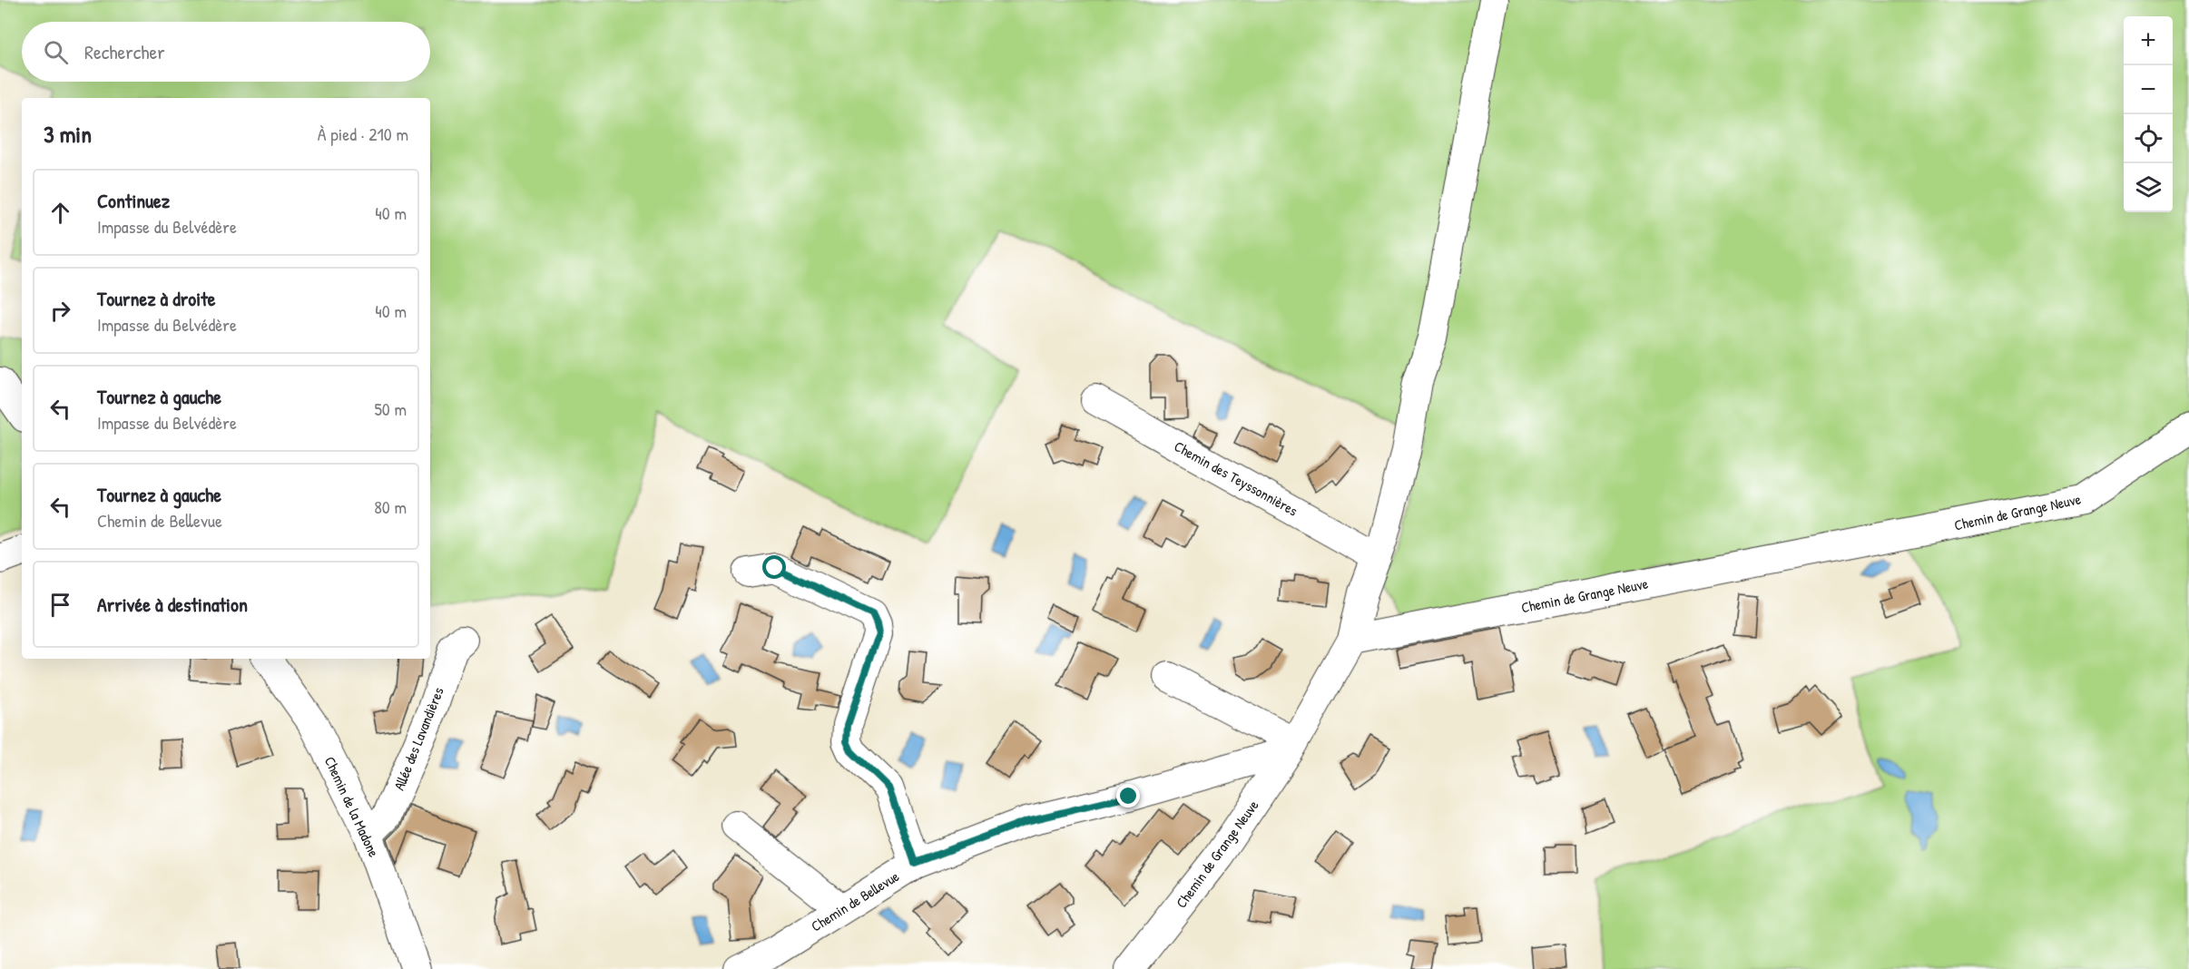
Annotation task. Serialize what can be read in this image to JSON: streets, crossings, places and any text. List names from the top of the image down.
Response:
{
  "streets": {
    "street": [
      "Chemin des Teyssonnières",
      "Chemin de Grange Neuve",
      "Allée des Lavandières",
      "Chemin de la Madone",
      "Chemin de Bellevue"
    ]
  },
  "crossings": [
    ["Chemin de Grange Neuve", "Chemin de Bellevue"],
    ["Allée des Lavandières", "Chemin de la Madone"]
  ],
  "page": {
    "map_buttons": ["+", "−"],
    "search": "Rechercher",
    "heading": ["3 min", "À pied · 210 m"],
    "list": [
      ["Continuez", "Impasse du Belvédère", "40 m"],
      ["Tournez à droite", "Impasse du Belvédère", "40 m"],
      ["Tournez à gauche", "Impasse du Belvédère", "50 m"],
      ["Tournez à gauche", "Chemin de Bellevue", "80 m"],
      "Arrivée à destination"
    ]
  }
}
